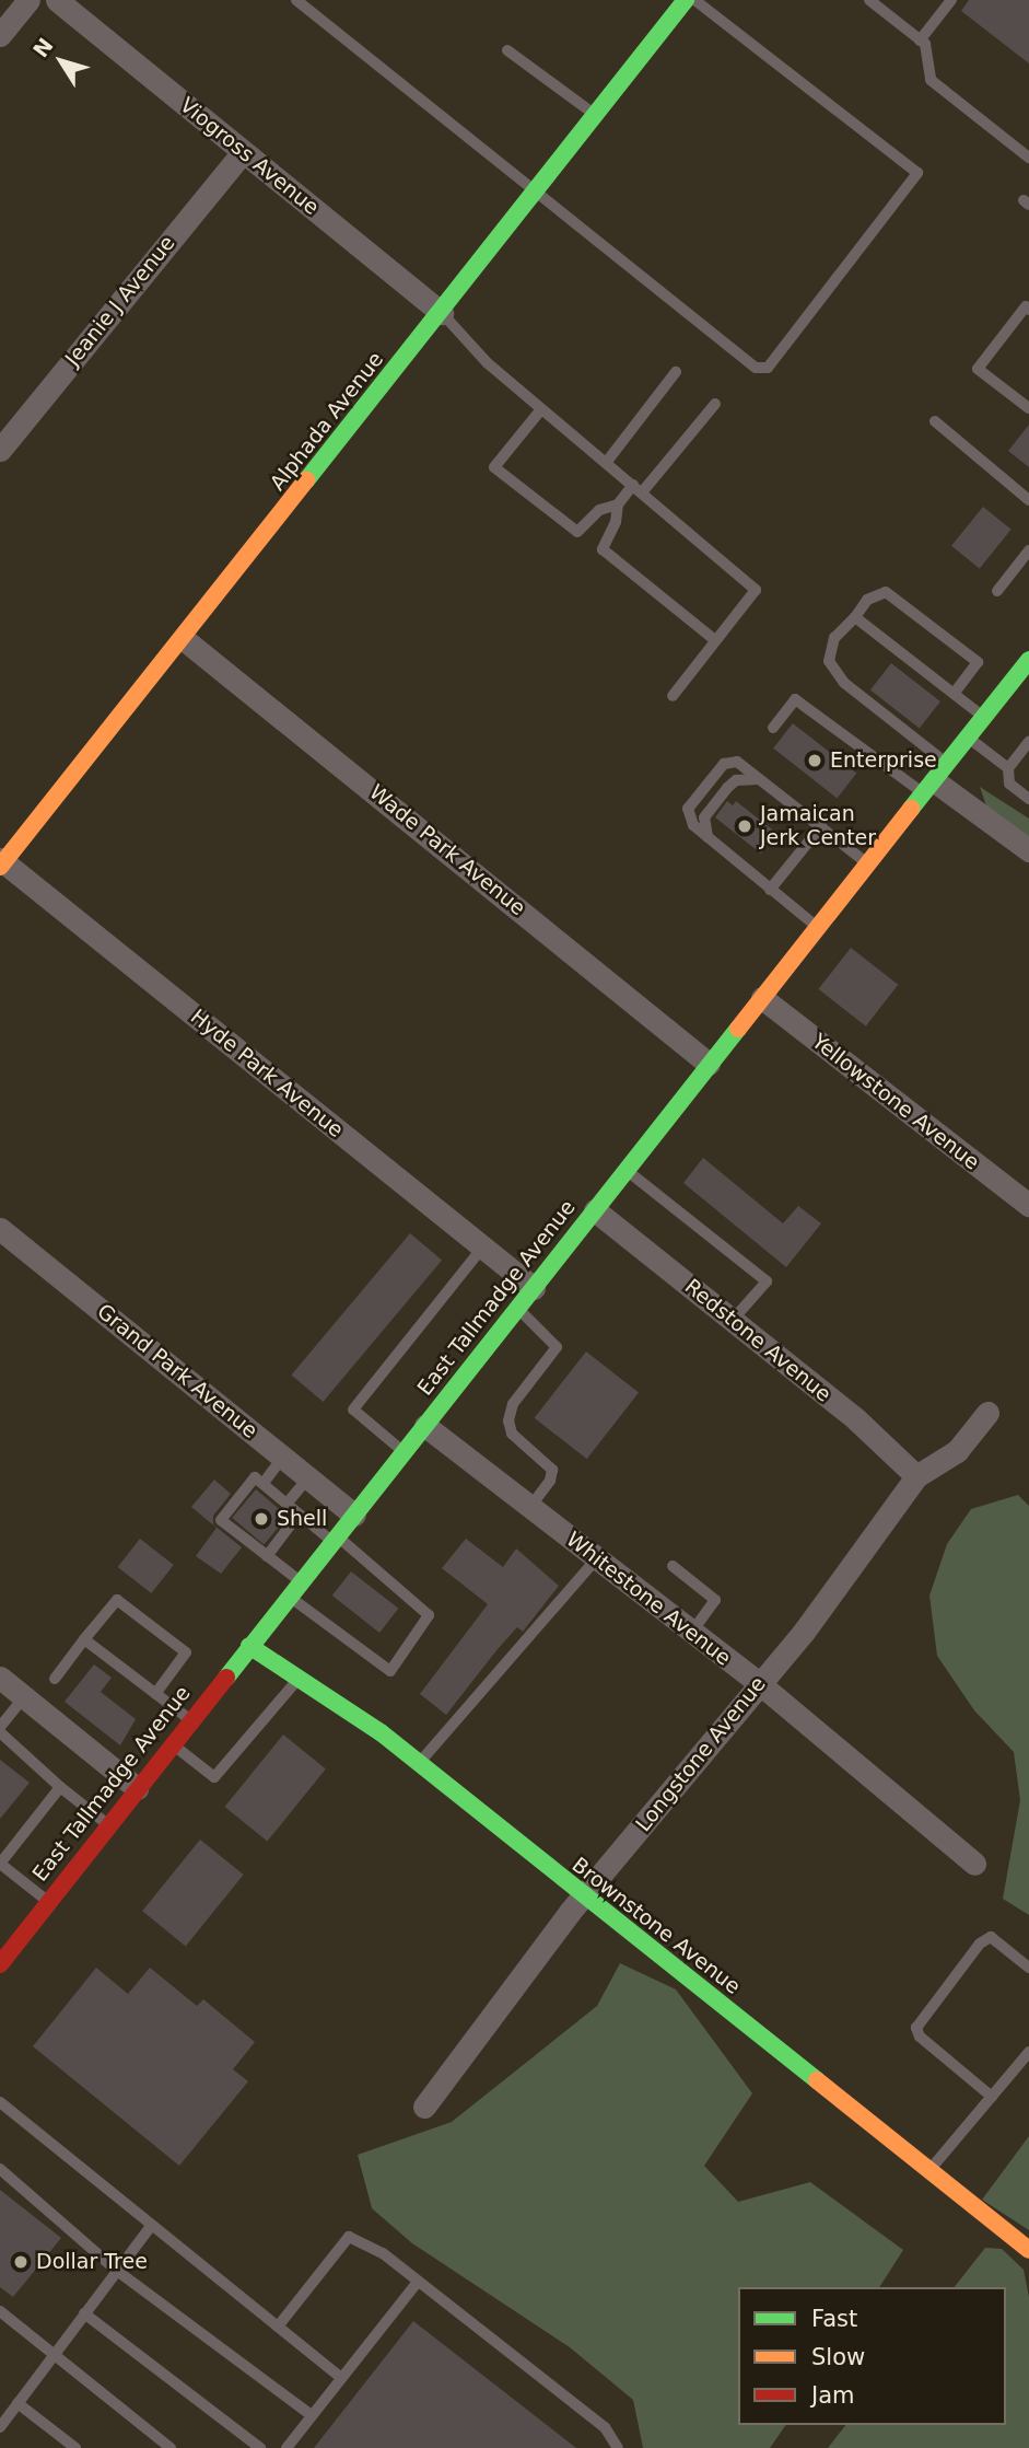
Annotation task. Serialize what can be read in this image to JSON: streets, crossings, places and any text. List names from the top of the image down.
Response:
{
  "streets": {
    "street": [
      "Viogross Avenue",
      "Jeanie J Avenue",
      "Alphada Avenue",
      "Wade Park Avenue",
      "Hyde Park Avenue",
      "Yellowstone Avenue",
      "East Tallmadge Avenue",
      "Redstone Avenue",
      "Grand Park Avenue",
      "Whitestone Avenue",
      "Longstone Avenue",
      "Brownstone Avenue"
    ]
  },
  "crossings": [
    ["Viogross Avenue", "Jeanie J Avenue"],
    ["Viogross Avenue", "Alphada Avenue"],
    ["Alphada Avenue", "Wade Park Avenue"],
    ["Alphada Avenue", "Hyde Park Avenue"],
    ["Wade Park Avenue", "East Tallmadge Avenue"],
    ["Hyde Park Avenue", "East Tallmadge Avenue"],
    ["Yellowstone Avenue", "East Tallmadge Avenue"],
    ["East Tallmadge Avenue", "Redstone Avenue"],
    ["East Tallmadge Avenue", "Grand Park Avenue"],
    ["East Tallmadge Avenue", "Whitestone Avenue"],
    ["East Tallmadge Avenue", "Brownstone Avenue"],
    ["Redstone Avenue", "Longstone Avenue"],
    ["Whitestone Avenue", "Longstone Avenue"],
    ["Longstone Avenue", "Brownstone Avenue"]
  ],
  "places": [
    "Enterprise",
    "Jamaican Jerk Center",
    "Shell",
    "Dollar Tree"
  ],
  "legend": ["Fast", "Slow", "Jam"],
  "north": "top left"
}
